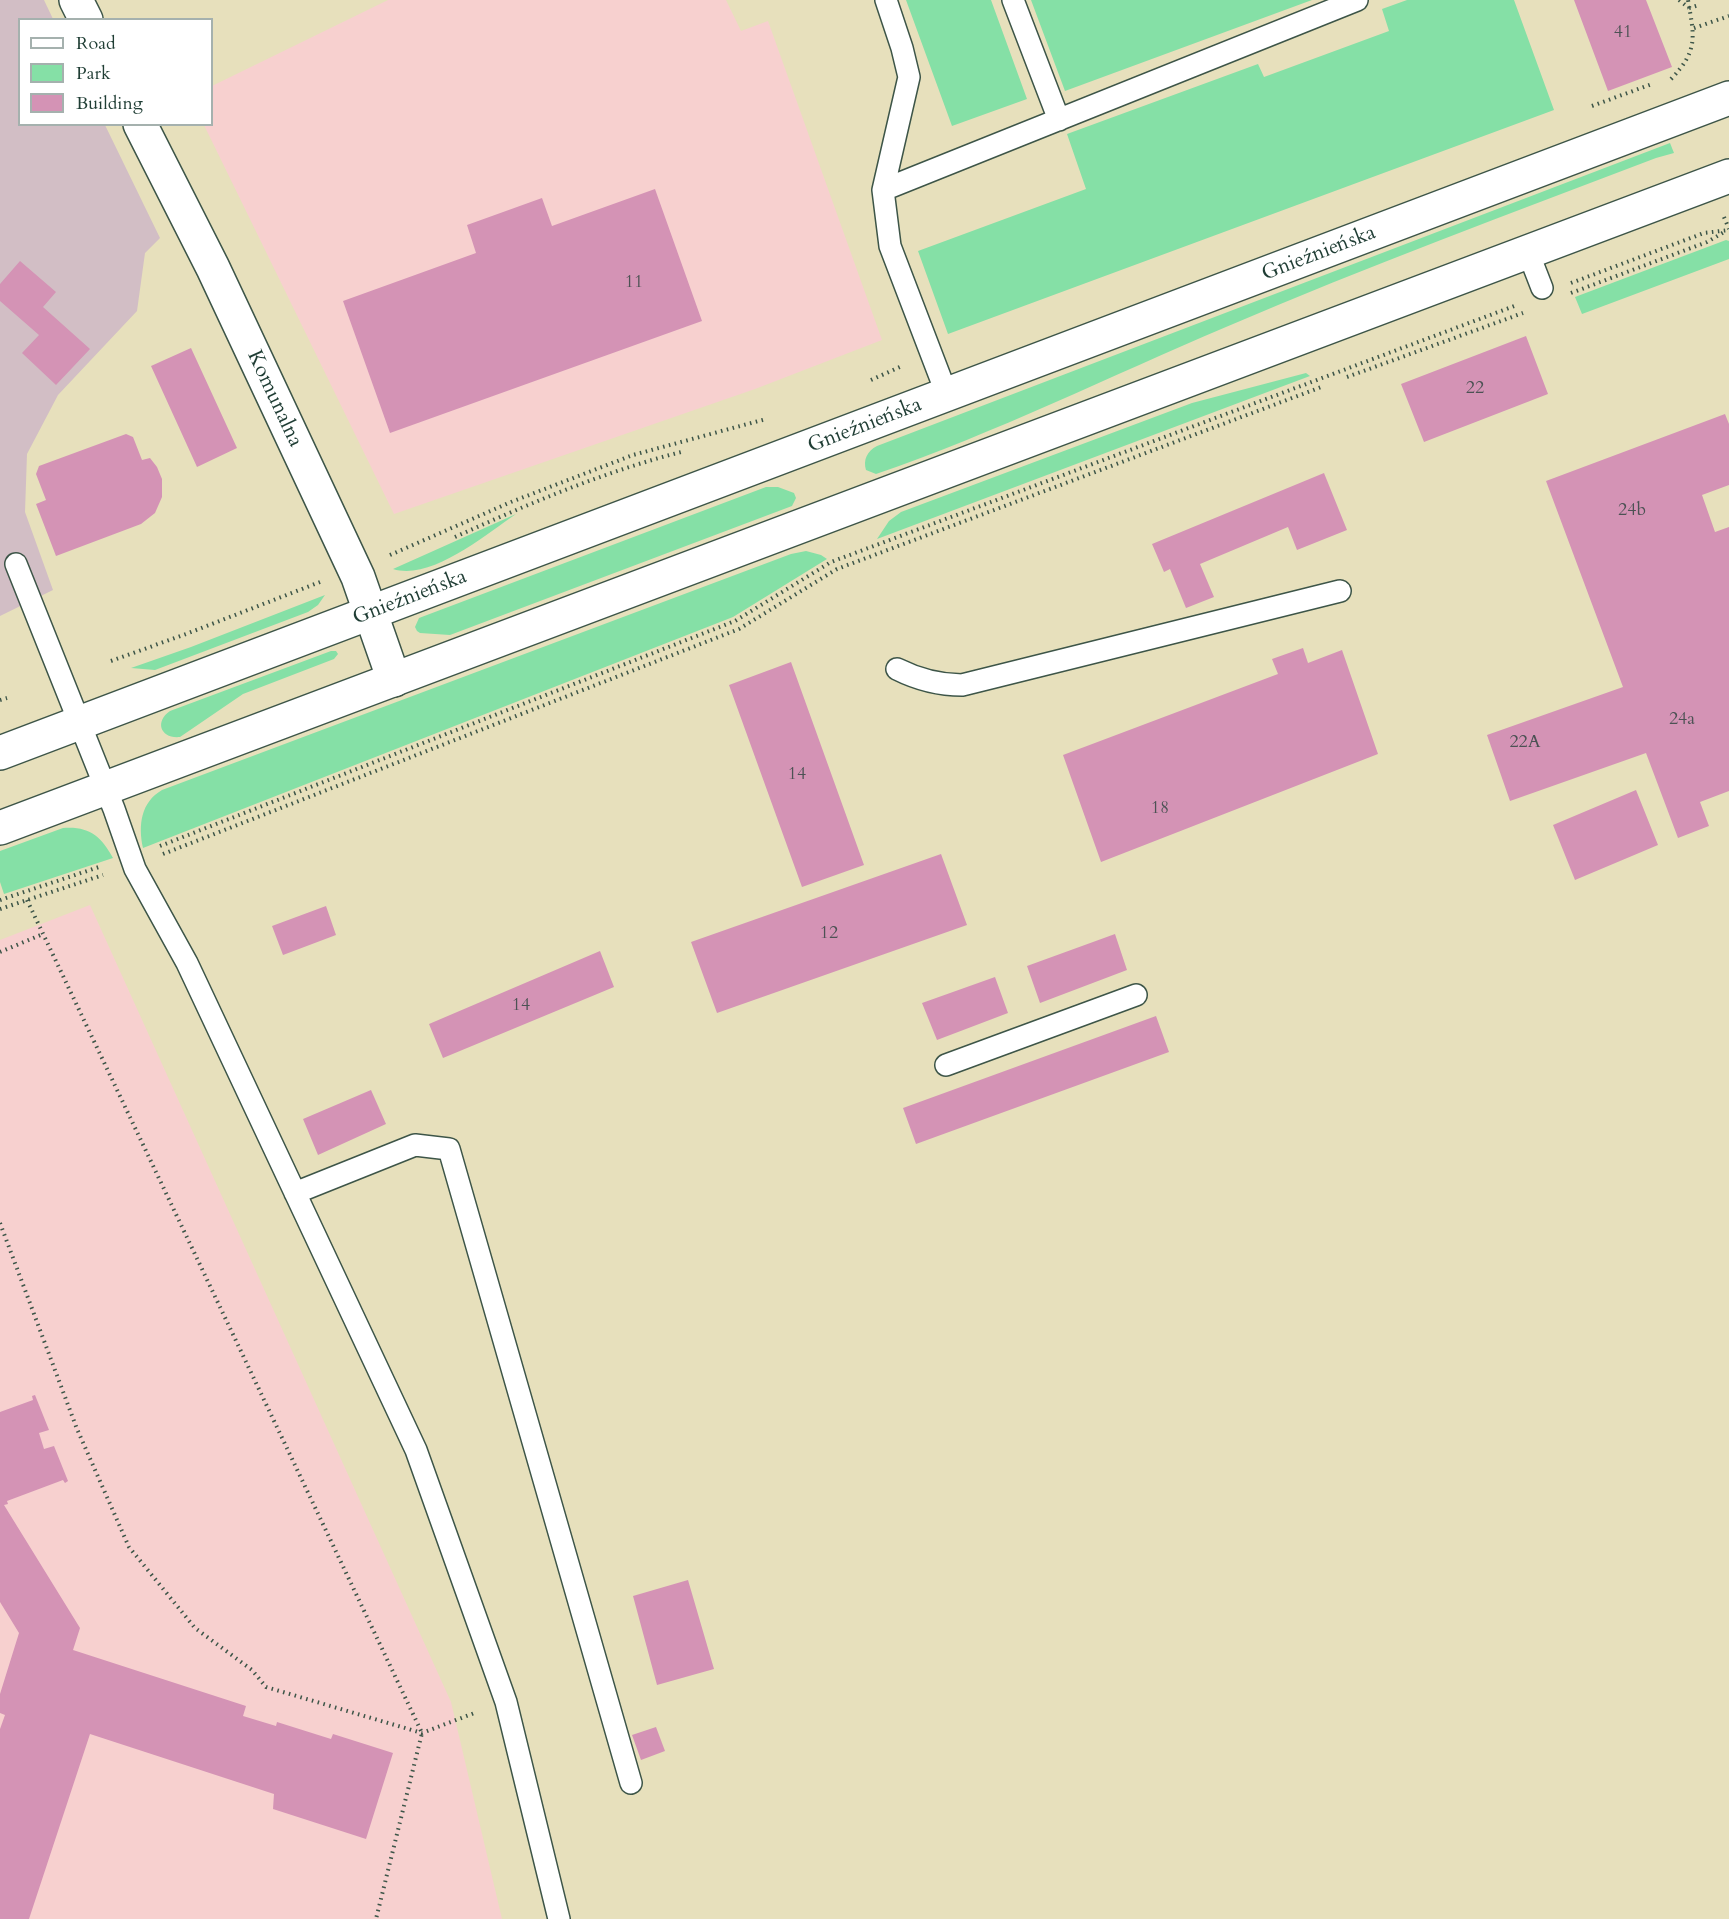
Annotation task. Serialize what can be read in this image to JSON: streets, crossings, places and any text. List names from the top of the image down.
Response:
{
  "streets": {
    "street": ["Gnieźnieńska", "Komunalna"]
  },
  "crossings": [
    ["Gnieźnieńska", "Komunalna"]
  ],
  "house_numbers": [
    "41",
    "11",
    "22",
    "24b",
    "24a",
    "22A",
    "14",
    "18",
    "12",
    "14"
  ],
  "legend": ["Road", "Park", "Building"]
}
